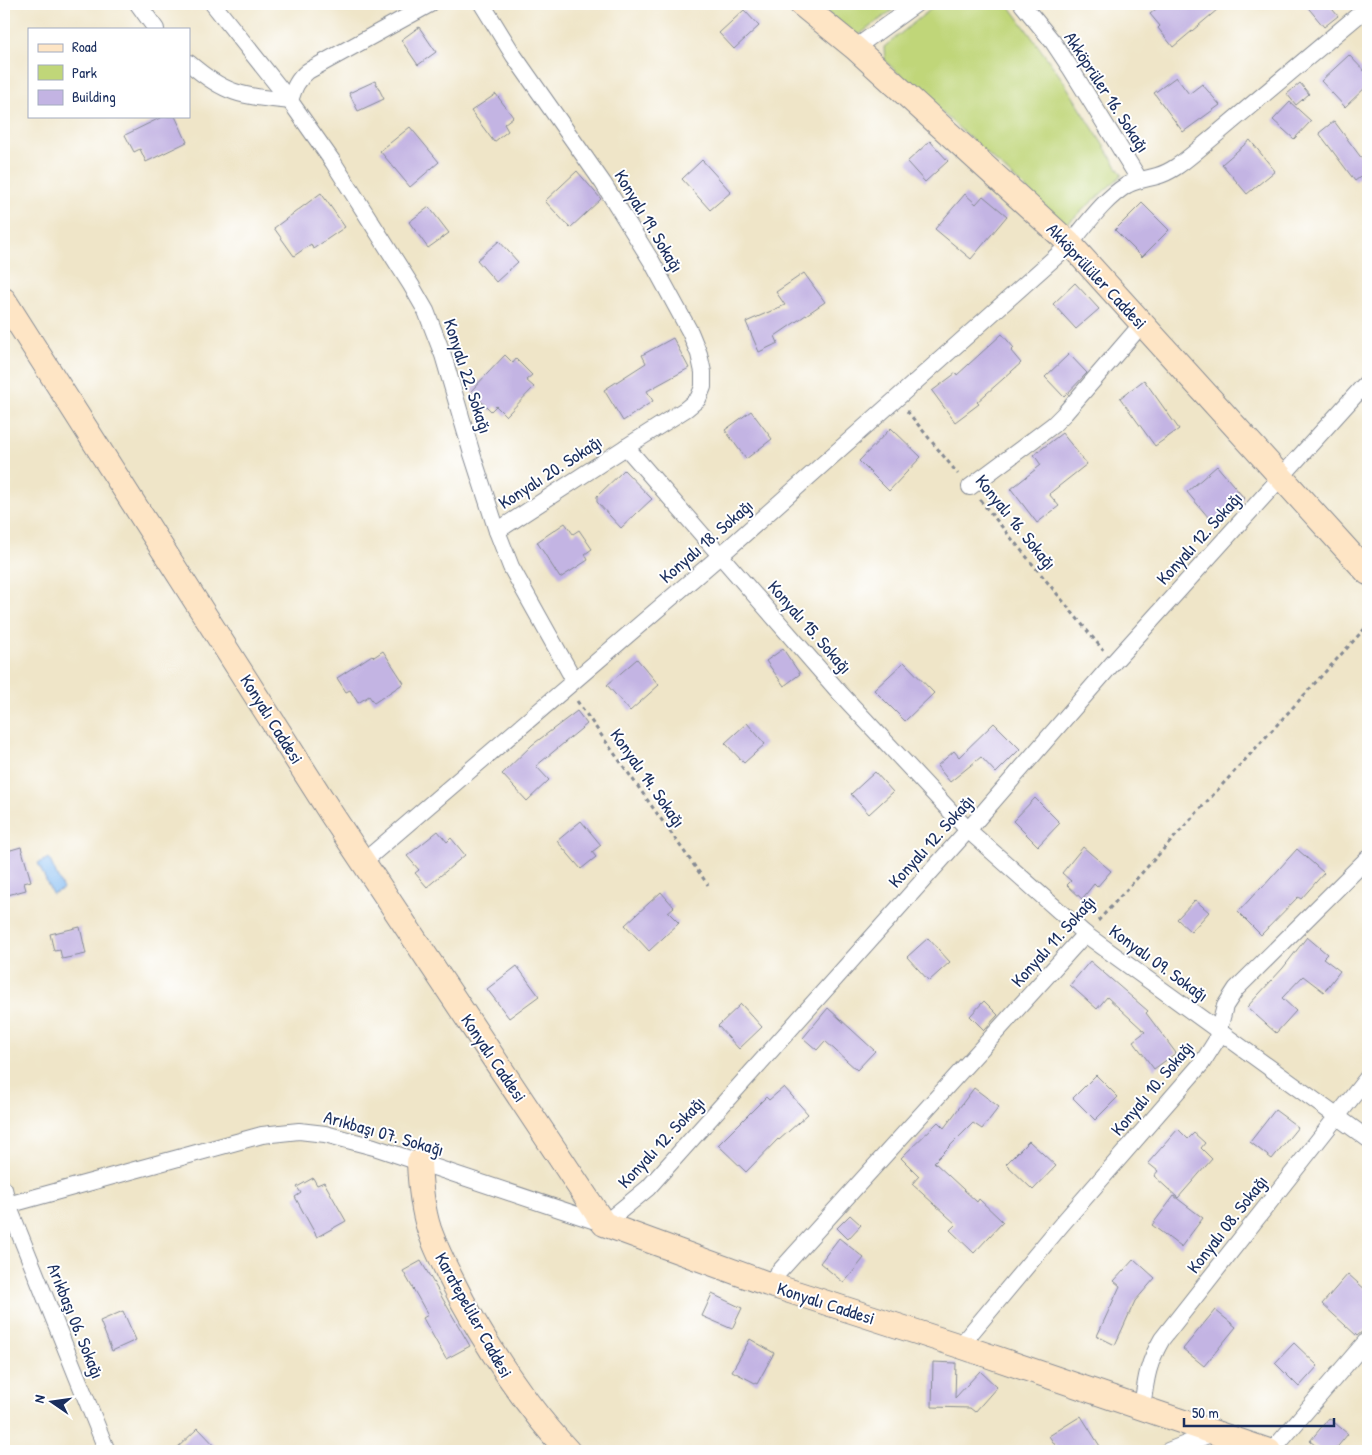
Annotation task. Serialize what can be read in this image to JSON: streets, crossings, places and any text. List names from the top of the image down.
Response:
{
  "streets": {
    "street": [
      "Akköprüler 16. Sokağı",
      "Konyalı 19. Sokağı",
      "Akköprülüler Caddesi",
      "Konyalı 22. Sokağı",
      "Konyalı 20. Sokağı",
      "Konyalı 12. Sokağı",
      "Konyalı 18. Sokağı",
      "Konyalı 15. Sokağı",
      "Konyalı Caddesi",
      "Konyalı 11. Sokağı",
      "Konyalı 09. Sokağı",
      "Konyalı 10. Sokağı",
      "Arıkbaşı 07. Sokağı",
      "Konyalı 08. Sokağı",
      "Karatepeliler Caddesi",
      "Arıkbaşı 06. Sokağı"
    ],
    "path": ["Konyalı 16. Sokağı", "Konyalı 14. Sokağı"]
  },
  "crossings": [
    ["Akköprüler 16. Sokağı", "Konyalı 18. Sokağı"],
    ["Konyalı 19. Sokağı", "Konyalı 20. Sokağı"],
    ["Konyalı 19. Sokağı", "Konyalı 15. Sokağı"],
    ["Akköprülüler Caddesi", "Konyalı 12. Sokağı"],
    ["Akköprülüler Caddesi", "Konyalı 18. Sokağı"],
    ["Konyalı 22. Sokağı", "Konyalı 20. Sokağı"],
    ["Konyalı 22. Sokağı", "Konyalı 18. Sokağı"],
    ["Konyalı 22. Sokağı", "Konyalı 14. Sokağı"],
    ["Konyalı 20. Sokağı", "Konyalı 15. Sokağı"],
    ["Konyalı 16. Sokağı", "Konyalı 12. Sokağı"],
    ["Konyalı 16. Sokağı", "Konyalı 18. Sokağı"],
    ["Konyalı 12. Sokağı", "Konyalı 15. Sokağı"],
    ["Konyalı 12. Sokağı", "Konyalı Caddesi"],
    ["Konyalı 12. Sokağı", "Konyalı 09. Sokağı"],
    ["Konyalı 12. Sokağı", "Arıkbaşı 07. Sokağı"],
    ["Konyalı 18. Sokağı", "Konyalı 15. Sokağı"],
    ["Konyalı 18. Sokağı", "Konyalı Caddesi"],
    ["Konyalı 18. Sokağı", "Konyalı 14. Sokağı"],
    ["Konyalı 15. Sokağı", "Konyalı 09. Sokağı"],
    ["Konyalı Caddesi", "Konyalı 11. Sokağı"],
    ["Konyalı Caddesi", "Konyalı 10. Sokağı"],
    ["Konyalı Caddesi", "Arıkbaşı 07. Sokağı"],
    ["Konyalı Caddesi", "Konyalı 08. Sokağı"],
    ["Konyalı 11. Sokağı", "Konyalı 09. Sokağı"],
    ["Konyalı 09. Sokağı", "Konyalı 10. Sokağı"],
    ["Konyalı 09. Sokağı", "Konyalı 08. Sokağı"],
    ["Arıkbaşı 07. Sokağı", "Karatepeliler Caddesi"],
    ["Arıkbaşı 07. Sokağı", "Arıkbaşı 06. Sokağı"]
  ],
  "legend": ["Road", "Park", "Building"],
  "scale_bar": "50 m",
  "north": "left"
}
